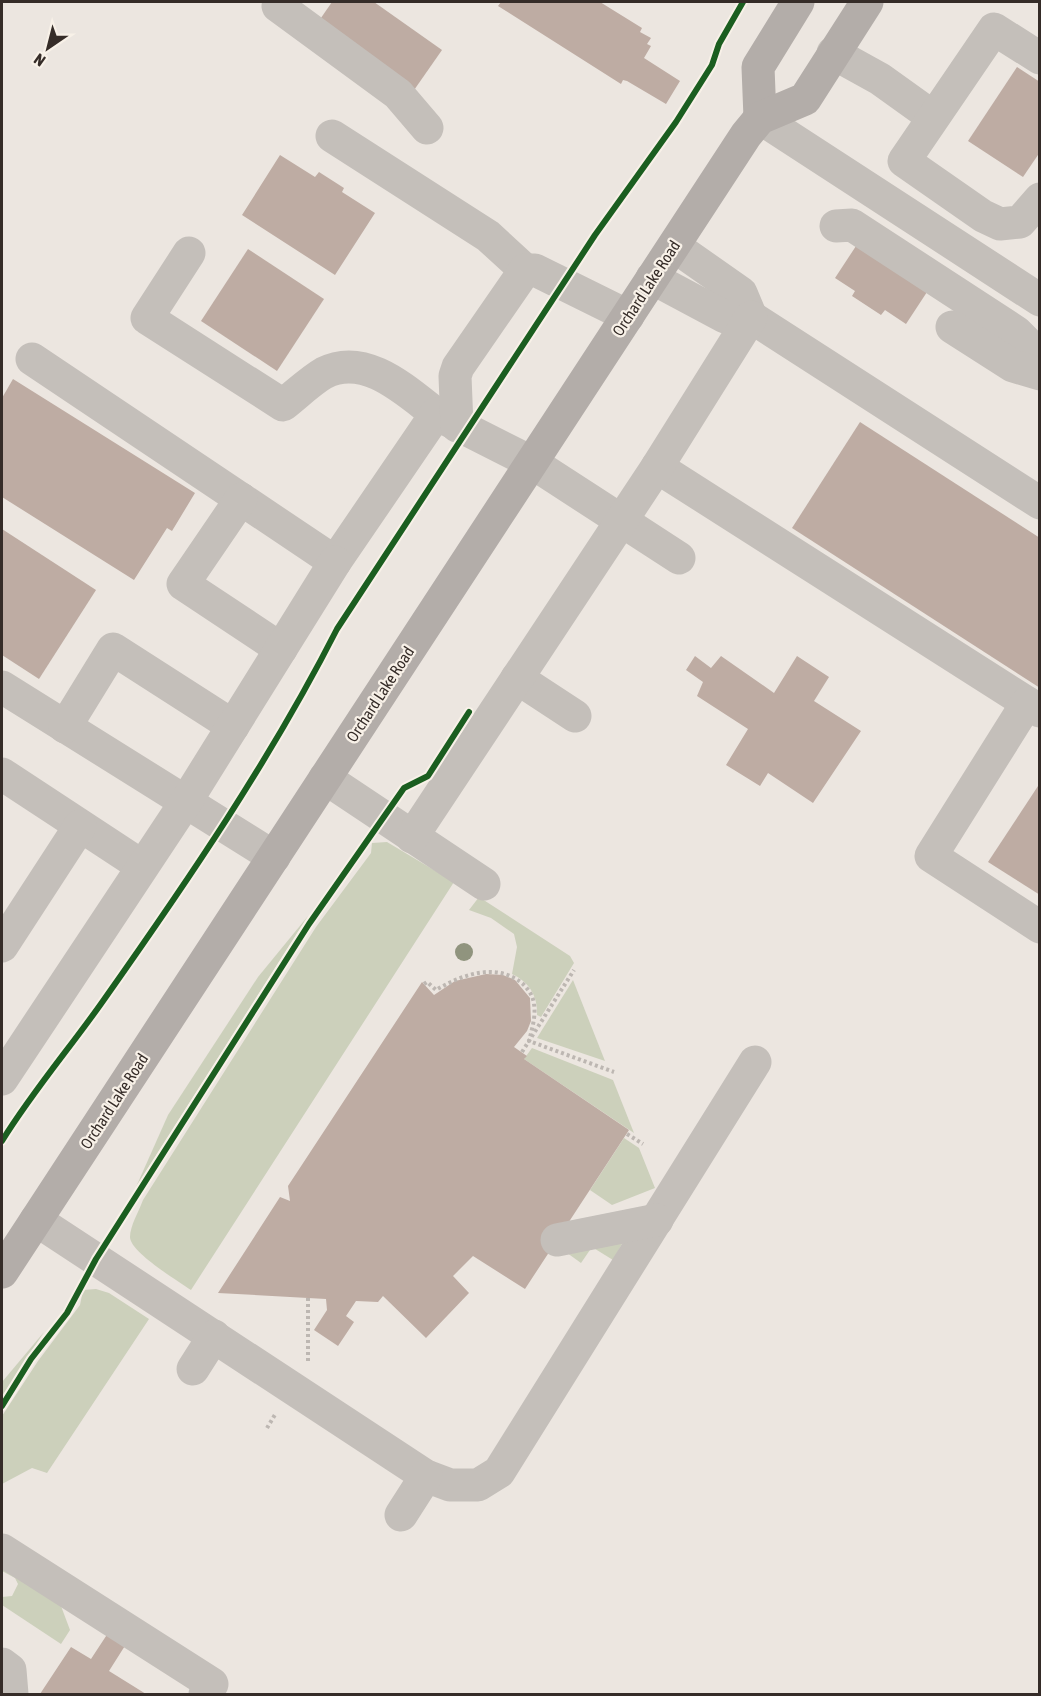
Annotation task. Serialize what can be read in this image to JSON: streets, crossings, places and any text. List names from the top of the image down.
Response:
{
  "streets": {
    "main road": ["Orchard Lake Road"]
  },
  "north": "bottom left"
}
